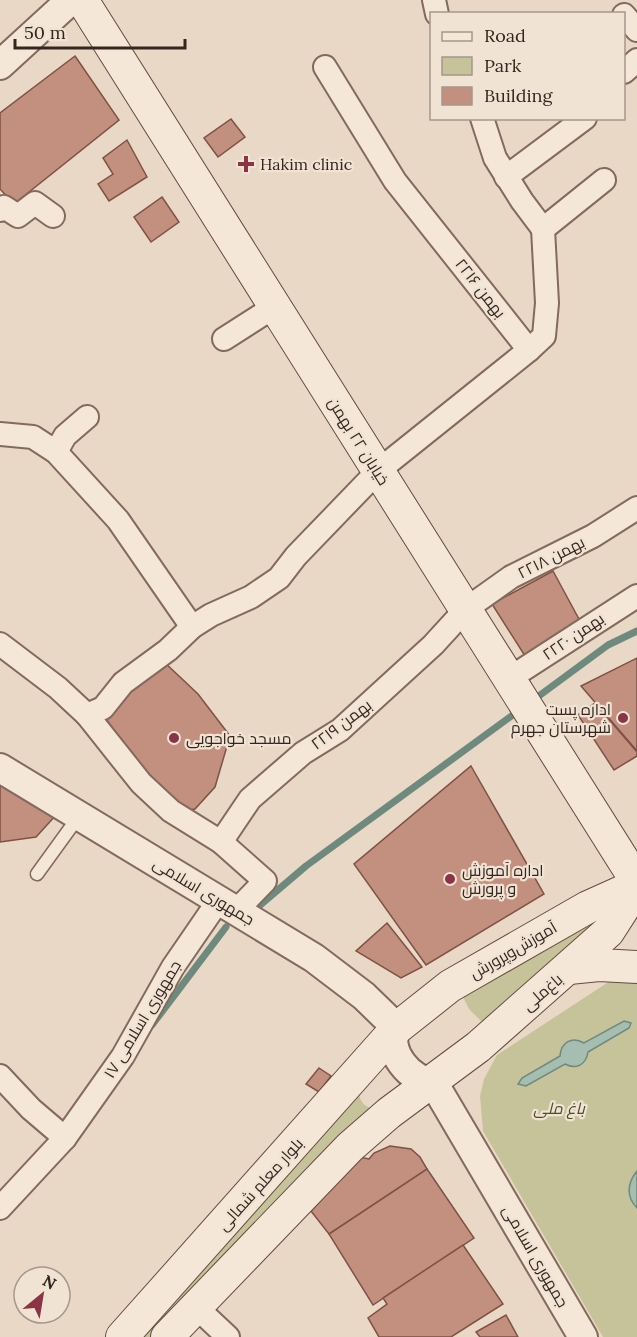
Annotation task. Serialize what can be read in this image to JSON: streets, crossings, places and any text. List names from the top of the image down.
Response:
{
  "streets": {
    "main road": [
      "خیابان ۲۲ بهمن",
      "آموزش‌و‌پرورش",
      "باغ‌ملی",
      "بلوار معلم شمالی"
    ],
    "street": [
      "۲۲بهمن ۱۶",
      "۲۲بهمن ۱۸",
      "۲۲بهمن ۲۰",
      "۲۲بهمن ۱۹",
      "جمهوری اسلامی",
      "جمهوری اسلامی ۱۷"
    ]
  },
  "crossings": [
    ["خیابان ۲۲ بهمن", "۲۲بهمن ۱۸"],
    ["خیابان ۲۲ بهمن", "۲۲بهمن ۲۰"],
    ["خیابان ۲۲ بهمن", "۲۲بهمن ۱۹"],
    ["خیابان ۲۲ بهمن", "آموزش‌و‌پرورش"],
    ["خیابان ۲۲ بهمن", "باغ‌ملی"],
    ["۲۲بهمن ۱۸", "۲۲بهمن ۱۹"],
    ["۲۲بهمن ۱۹", "جمهوری اسلامی ۱۷"],
    ["جمهوری اسلامی", "آموزش‌و‌پرورش"],
    ["جمهوری اسلامی", "باغ‌ملی"],
    ["جمهوری اسلامی", "جمهوری اسلامی ۱۷"],
    ["جمهوری اسلامی", "بلوار معلم شمالی"],
    ["آموزش‌و‌پرورش", "باغ‌ملی"],
    ["آموزش‌و‌پرورش", "بلوار معلم شمالی"]
  ],
  "parks": ["باغ ملی"],
  "places": {
    "health": ["Hakim clinic"],
    "other": ["اداره پست شهرستان جهرم", "مسجد خواجویی", "اداره آموزش و پرورش"]
  },
  "legend": ["Road", "Park", "Building"],
  "scale_bar": "50 m",
  "north": "top right"
}
